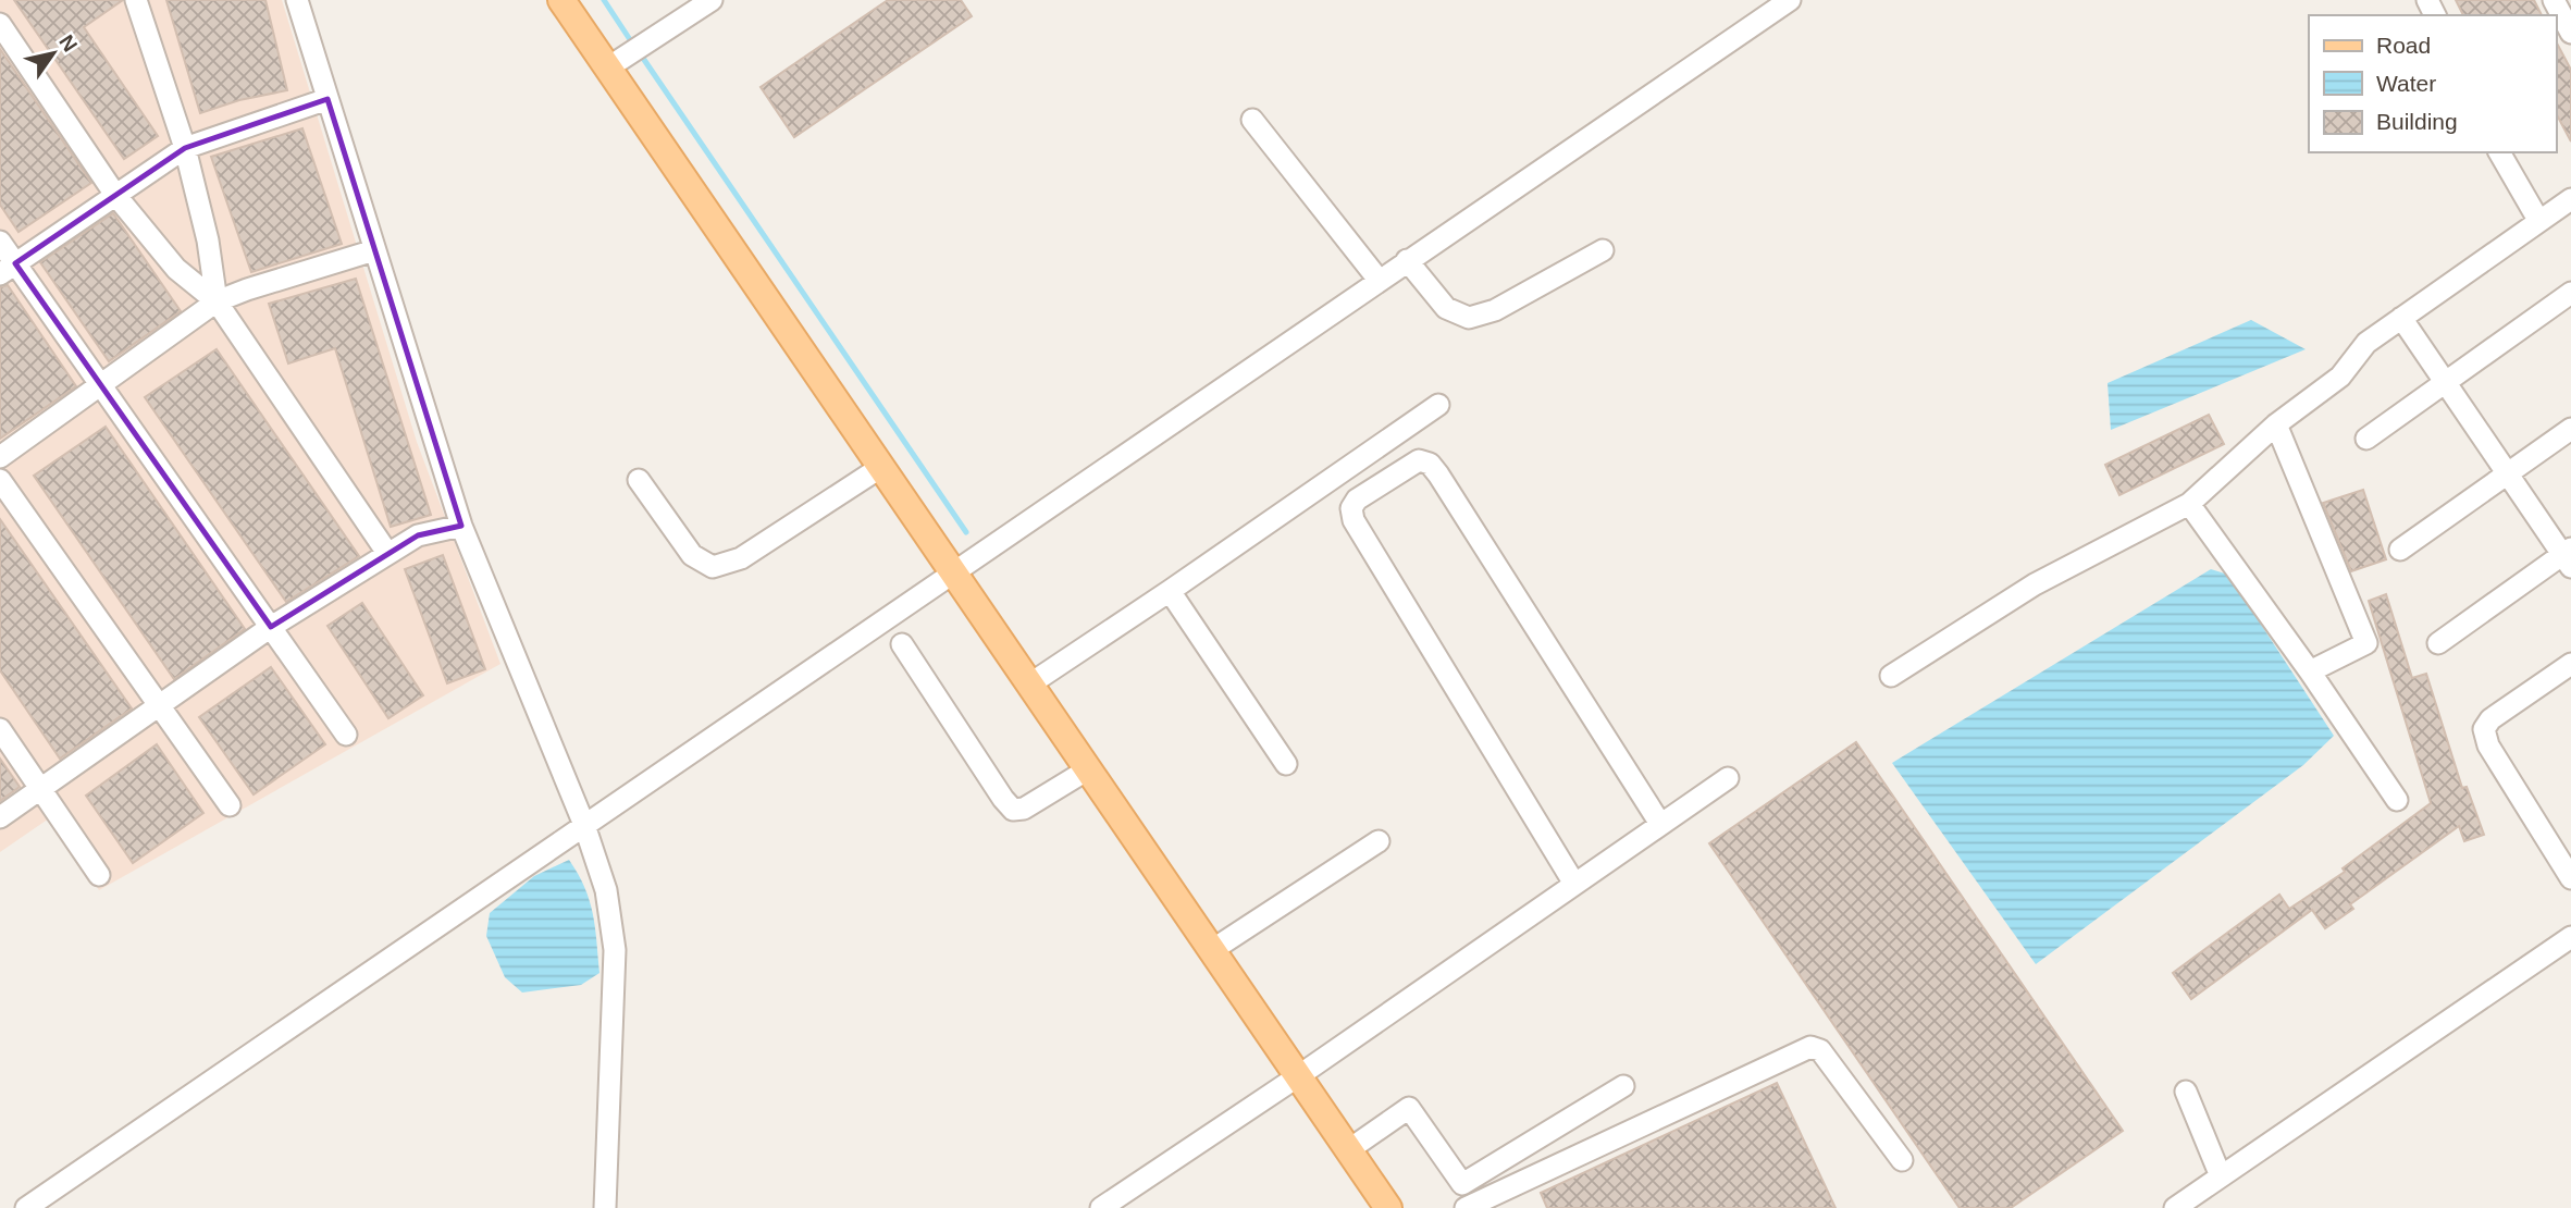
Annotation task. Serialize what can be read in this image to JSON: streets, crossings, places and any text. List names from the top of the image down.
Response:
{
  "legend": ["Road", "Water", "Building"],
  "north": "top right"
}
